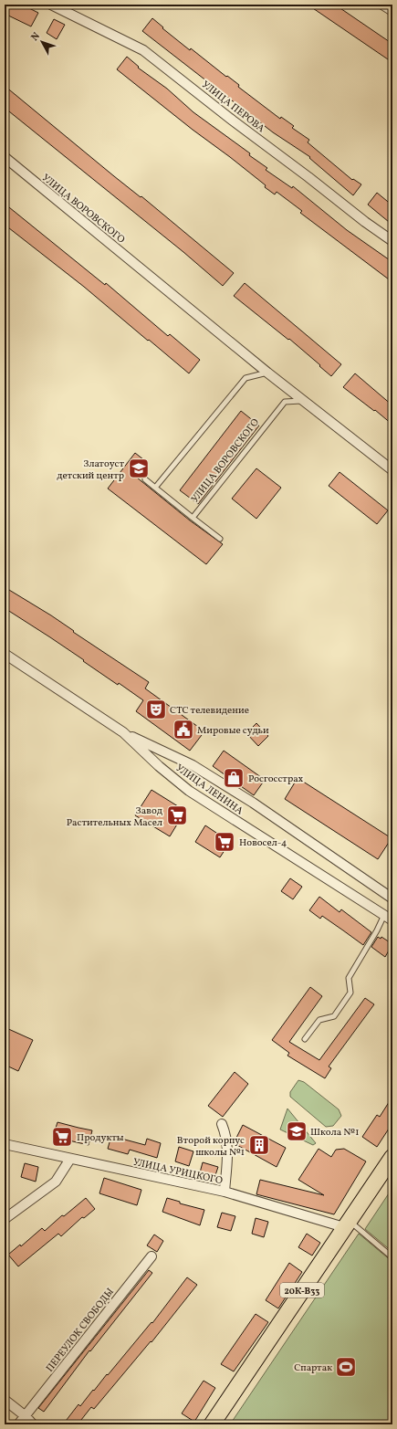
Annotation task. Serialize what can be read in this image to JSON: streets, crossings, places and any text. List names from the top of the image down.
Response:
{
  "streets": {
    "main road": ["20К-В33"],
    "street": [
      "УЛИЦА ПЕРОВА",
      "УЛИЦА ВОРОВСКОГО",
      "УЛИЦА ЛЕНИНА",
      "УЛИЦА УРИЦКОГО",
      "ПЕРЕУЛОК СВОБОДЫ"
    ]
  },
  "crossings": [
    ["УЛИЦА УРИЦКОГО", "20К-В33"]
  ],
  "places": {
    "school or university": ["Златоуст детский центр", "Школа №1"],
    "theatre": ["СТС телевидение"],
    "public building": ["Мировые судьи"],
    "shop": ["Росгосстрах"],
    "supermarket": ["Завод Растительных Масел", "Новосел-4", "Продукты"],
    "building": ["Второй корпус школы №1"],
    "sports": ["Спартак"]
  },
  "north": "top left"
}
